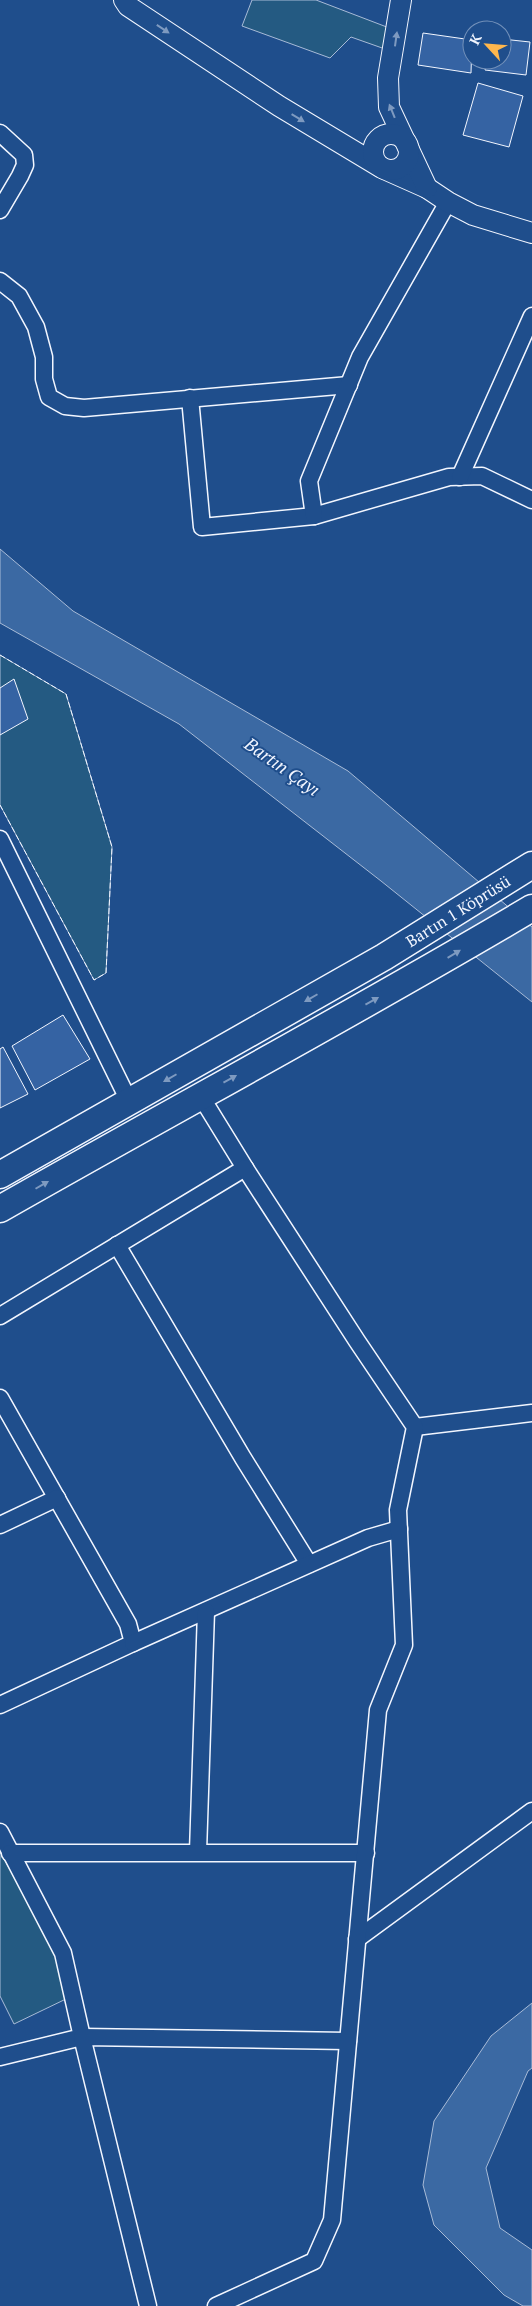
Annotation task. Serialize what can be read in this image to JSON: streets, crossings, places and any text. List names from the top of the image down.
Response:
{
  "streets": {
    "highway": ["Bartın 1 Köprüsü"]
  },
  "water": ["Bartın Çayı"],
  "north": "top left"
}
